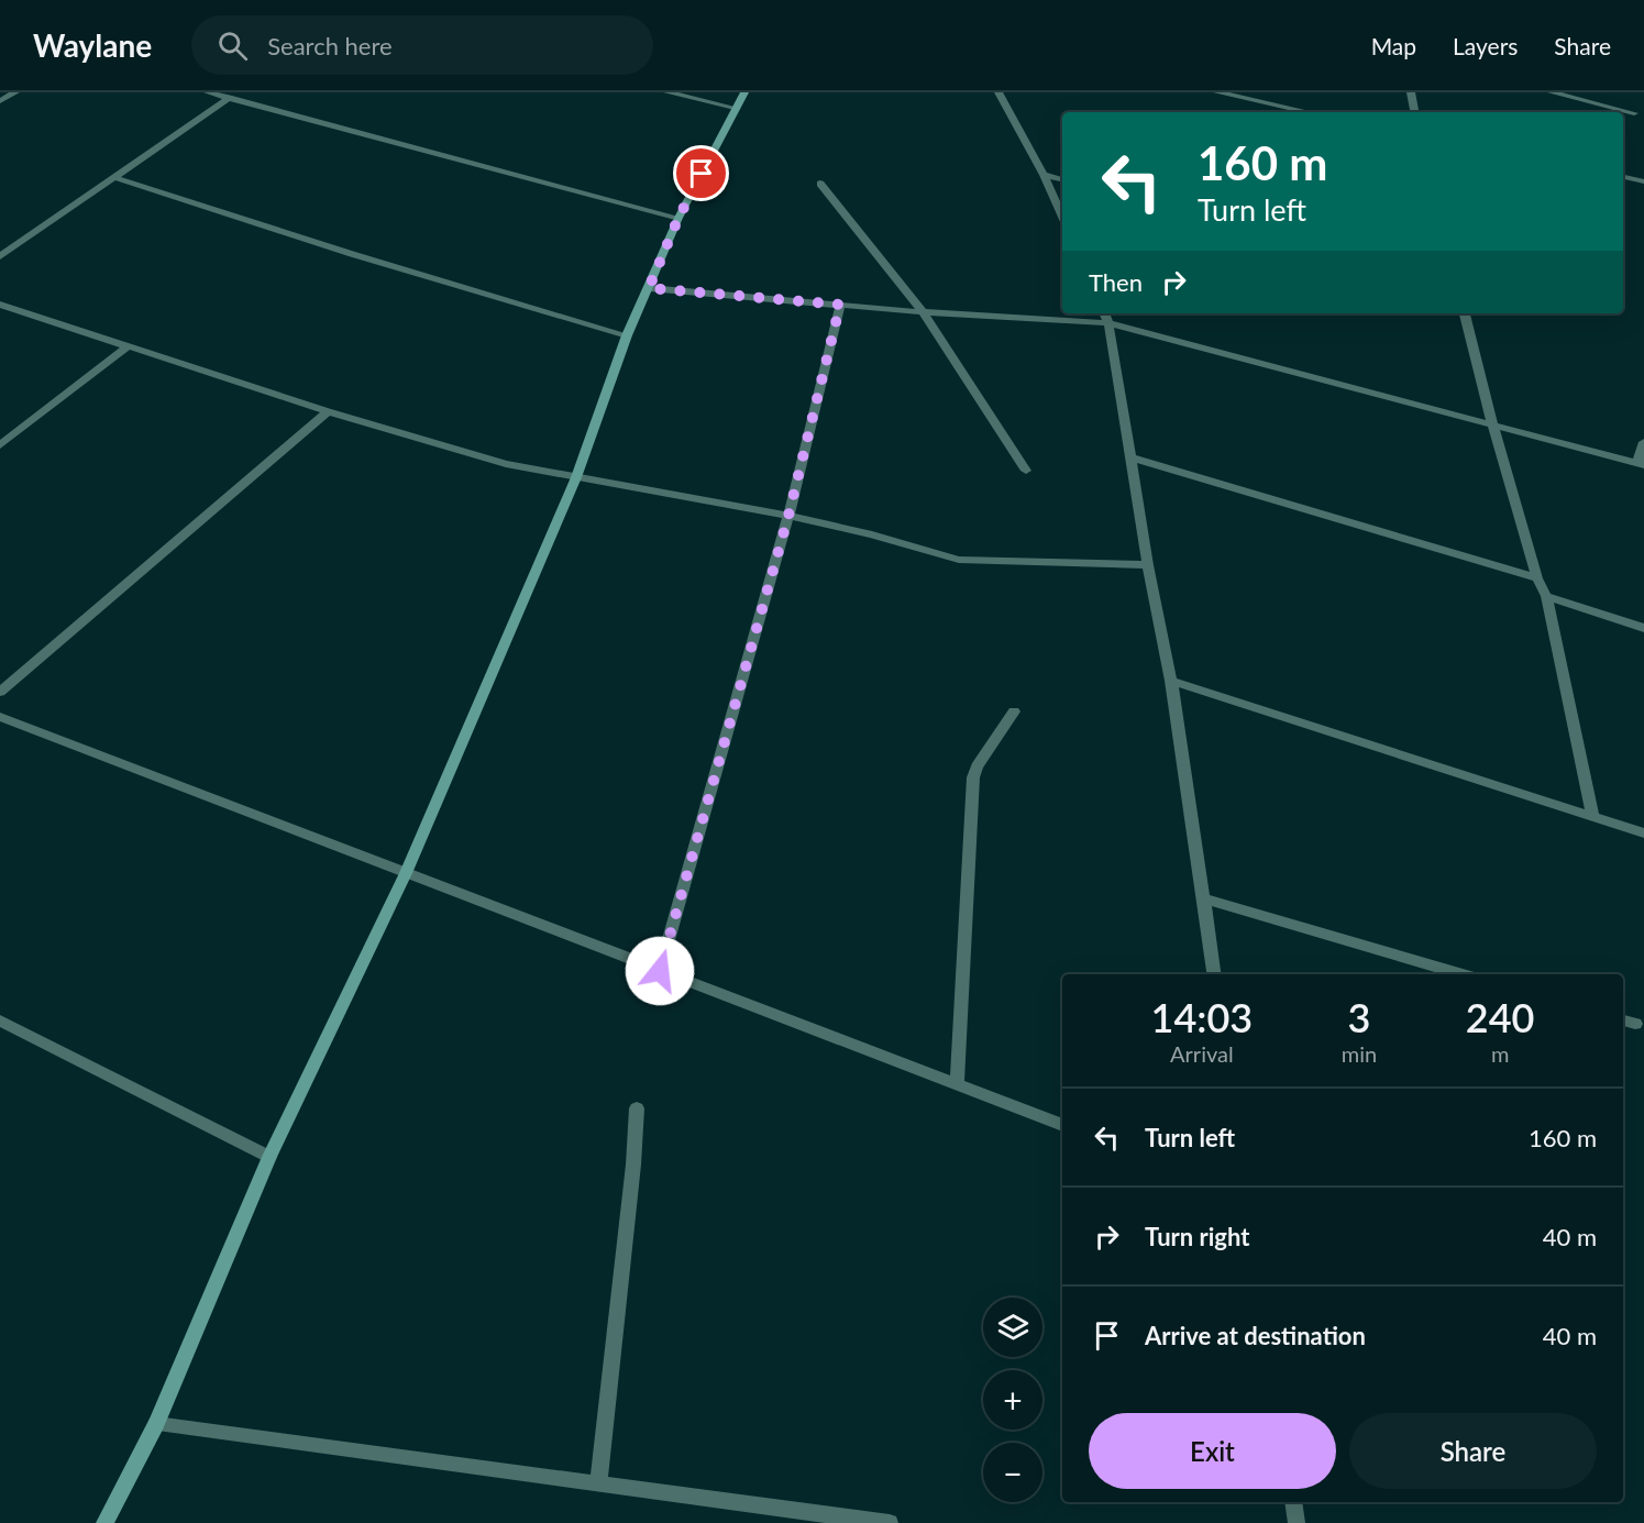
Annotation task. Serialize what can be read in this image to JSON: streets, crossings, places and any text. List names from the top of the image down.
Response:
{
  "page": {
    "header": "Waylane",
    "search": "Search here",
    "nav": ["Map", "Layers", "Share"],
    "turn": ["160 m", "Turn left"],
    "then": "Then",
    "eta": [
      "14:03",
      "Arrival",
      "3",
      "min",
      "240",
      "m"
    ],
    "list": [
      {
        "name": "Turn left",
        "value": "160 m"
      },
      {
        "name": "Turn right",
        "value": "40 m"
      },
      {
        "name": "Arrive at destination",
        "value": "40 m"
      }
    ],
    "map_buttons": ["+", "−"],
    "buttons": ["Exit", "Share"]
  }
}
